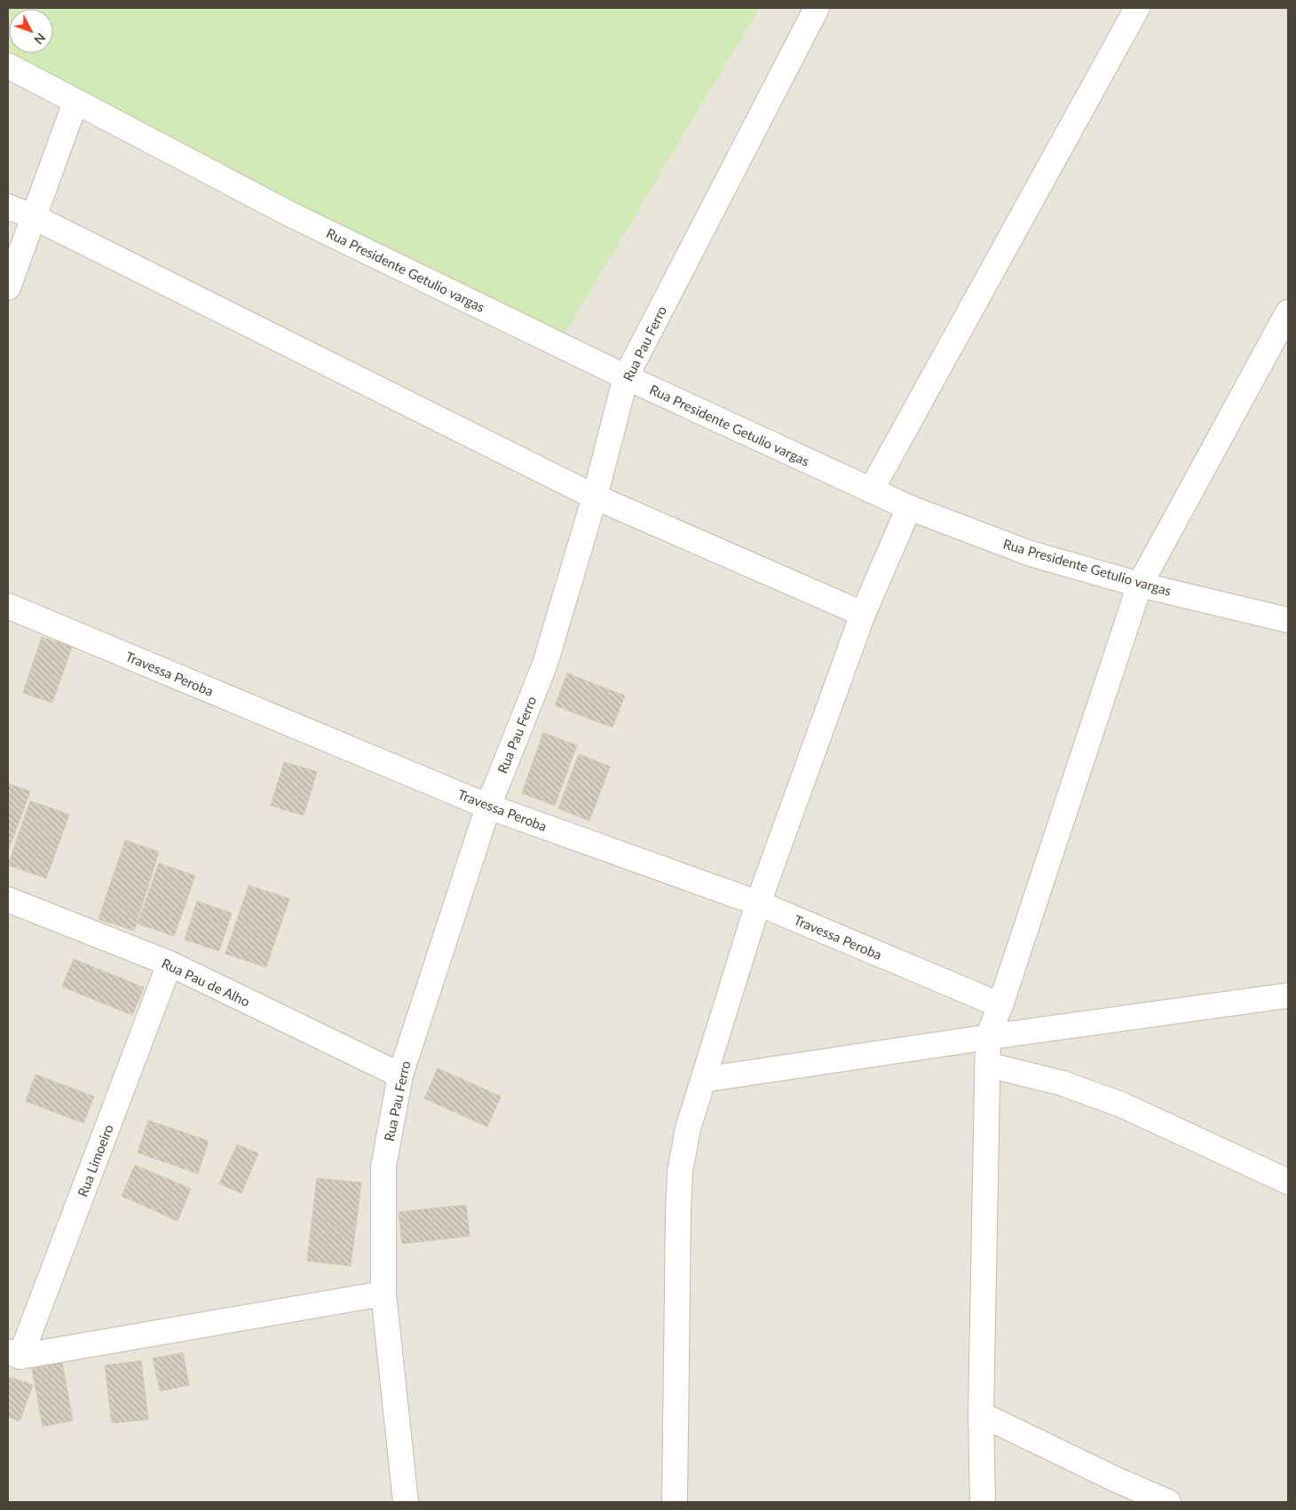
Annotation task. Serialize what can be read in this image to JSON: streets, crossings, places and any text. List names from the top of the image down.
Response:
{
  "streets": {
    "street": [
      "Rua Presidente Getulio vargas",
      "Rua Pau Ferro",
      "Travessa Peroba",
      "Rua Pau de Alho",
      "Rua Limoeiro"
    ]
  },
  "crossings": [
    ["Rua Presidente Getulio vargas", "Rua Pau Ferro"],
    ["Rua Pau Ferro", "Travessa Peroba"],
    ["Rua Pau Ferro", "Rua Pau de Alho"],
    ["Rua Pau de Alho", "Rua Limoeiro"]
  ],
  "north": "bottom right"
}
